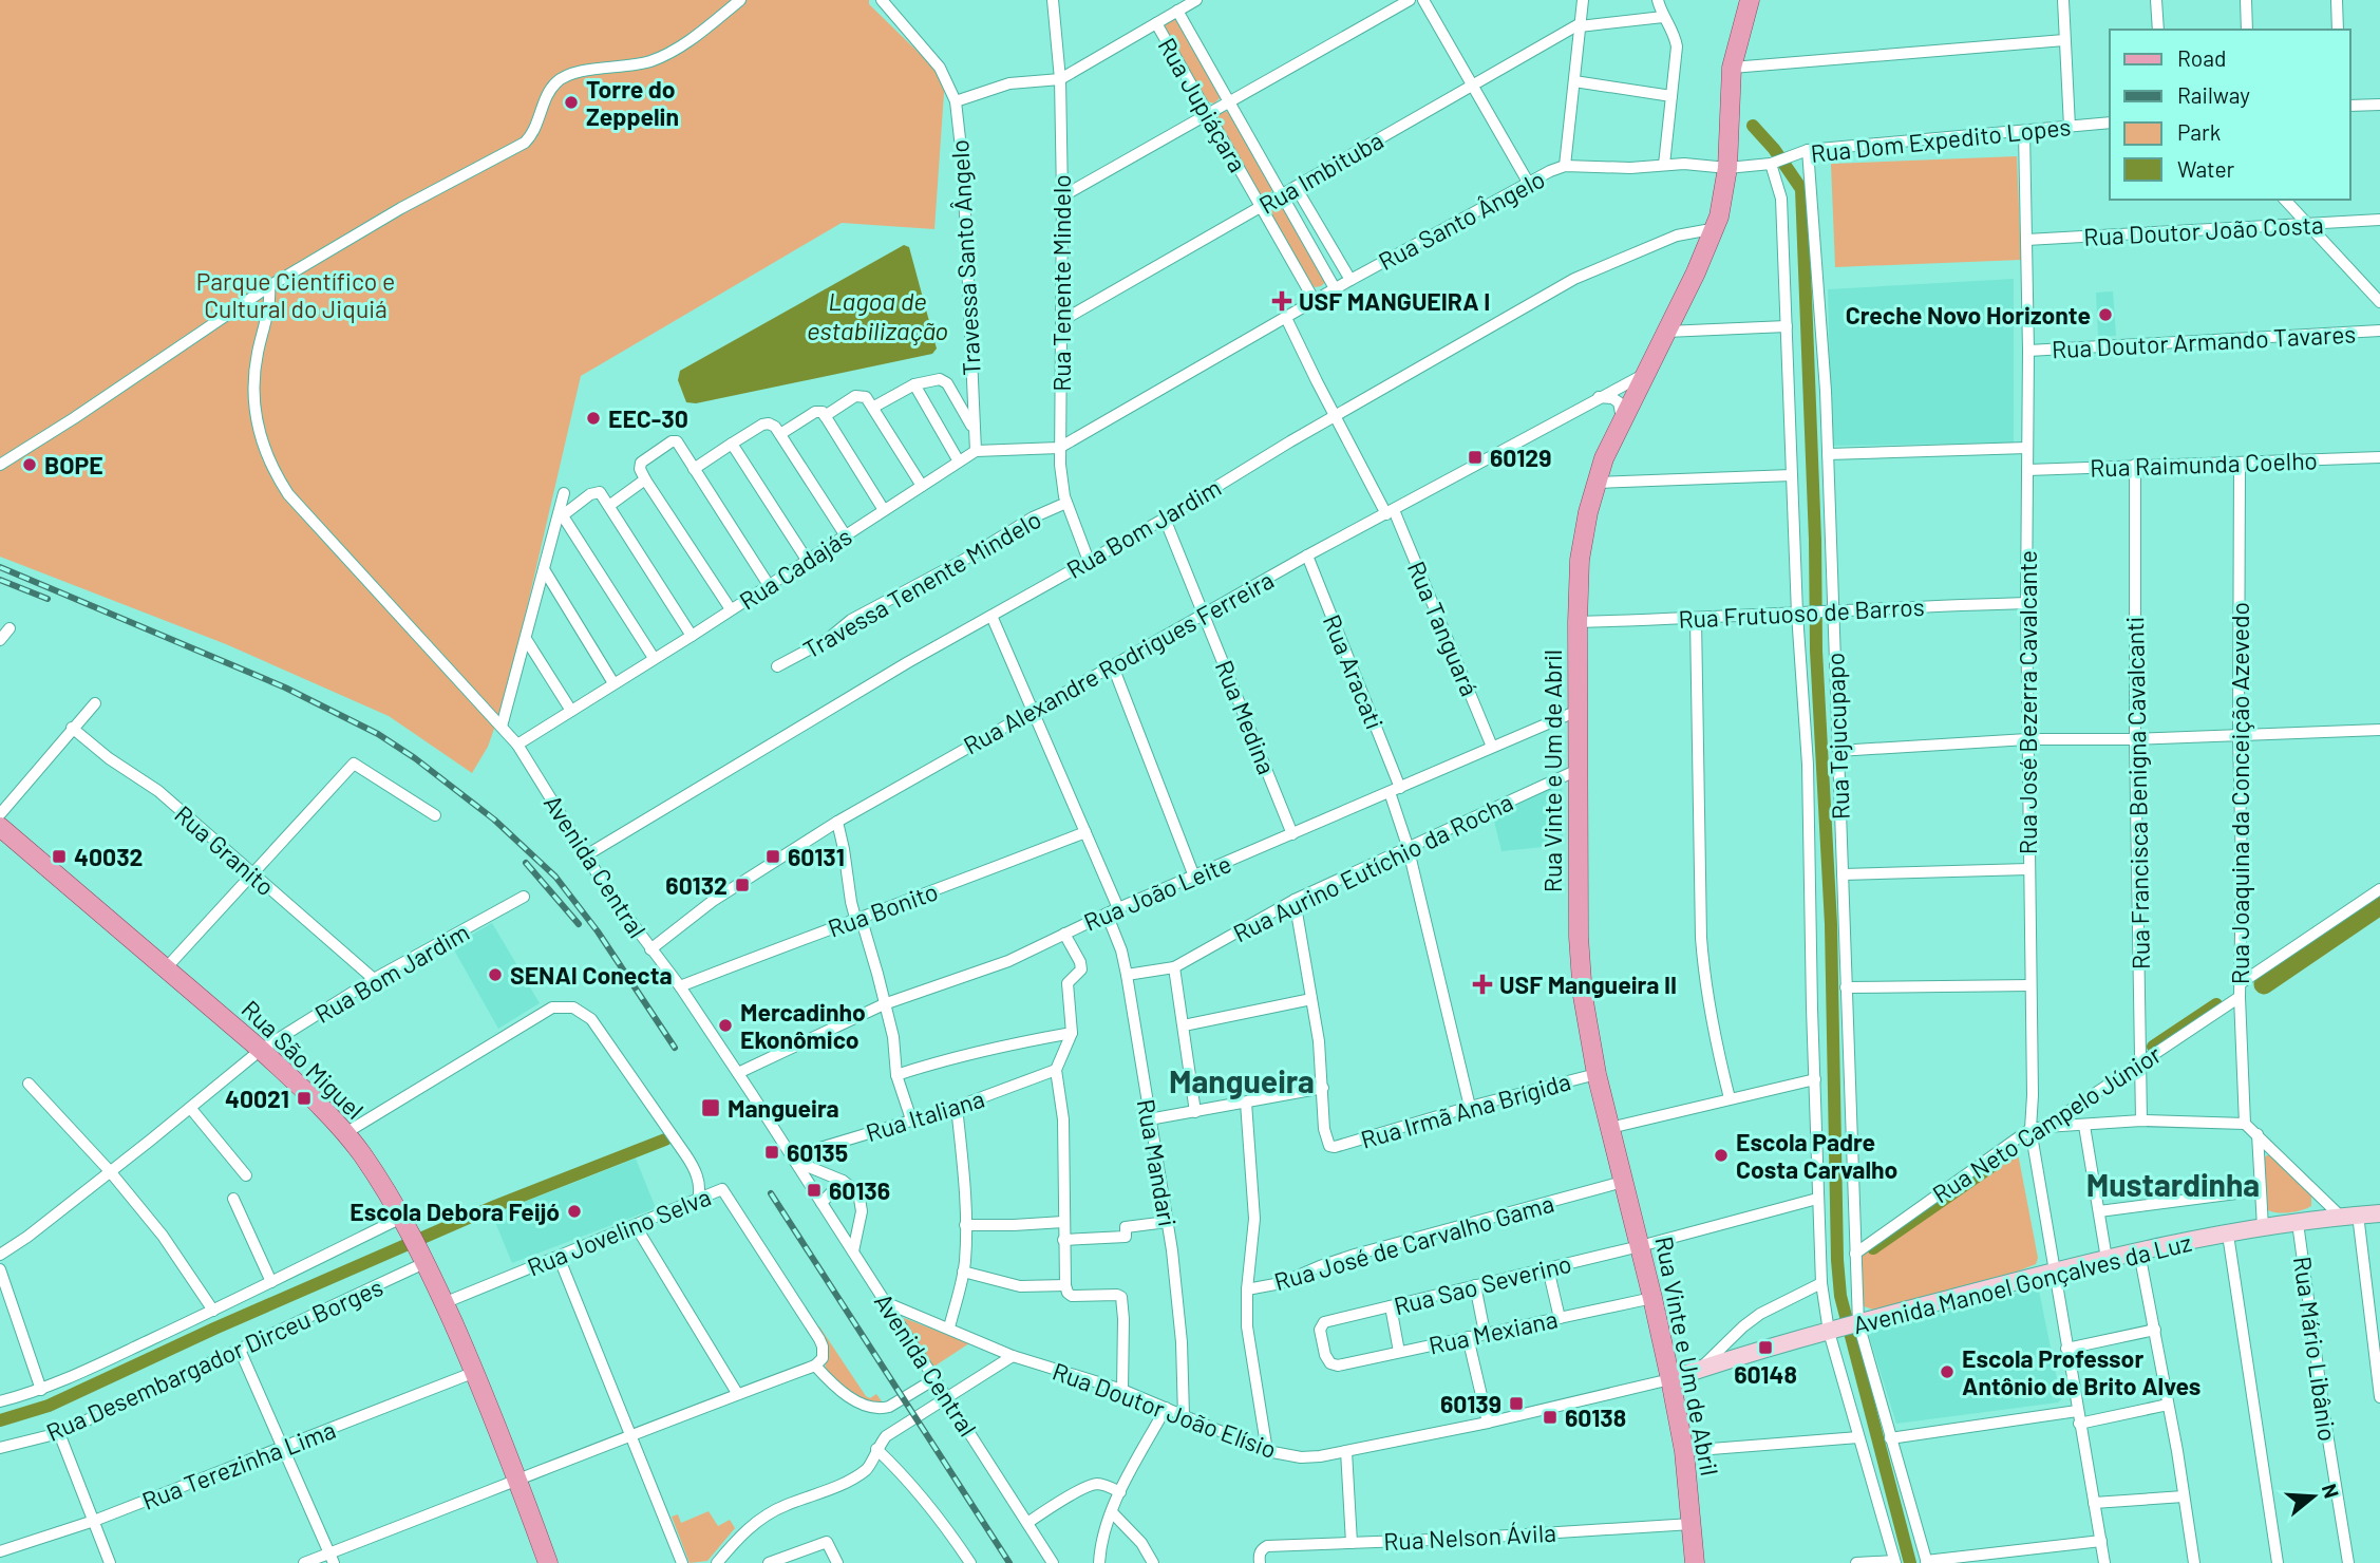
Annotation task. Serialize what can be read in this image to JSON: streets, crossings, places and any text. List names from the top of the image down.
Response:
{
  "streets": {
    "main road": ["Rua Vinte e Um de Abril", "Rua São Miguel", "Avenida Manoel Gonçalves da Luz"],
    "street": [
      "Rua Jupiáçara",
      "Rua Dom Expedito Lopes",
      "Rua Imbituba",
      "Rua Santo Ângelo",
      "Rua Doutor João Costa",
      "Travessa Santo Ângelo",
      "Rua Tenente Mindelo",
      "Rua Doutor Armando Tavares",
      "Rua Raimunda Coelho",
      "Rua Bom Jardim",
      "Rua Cadajás",
      "Travessa Tenente Mindelo",
      "Rua Frutuoso de Barros",
      "Rua Tanguará",
      "Rua Alexandre Rodrigues Ferreira",
      "Rua Aracati",
      "Rua José Bezerra Cavalcante",
      "Rua Medina",
      "Rua Tejucupapo",
      "Rua Francisca Benigna Cavalcanti",
      "Rua Joaquina da Conceição Azevedo",
      "Rua Granito",
      "Avenida Central",
      "Rua Aurino Eutíchio da Rocha",
      "Rua João Leite",
      "Rua Bonito",
      "Rua Irmã Ana Brígida",
      "Rua Italiana",
      "Rua Neto Campelo Júnior",
      "Rua Mandari",
      "Rua Jovelino Selva",
      "Rua José de Carvalho Gama",
      "Rua Sao Severino",
      "Rua Mexiana",
      "Rua Mário Libânio",
      "Rua Desembargador Dirceu Borges",
      "Rua Doutor João Elísio",
      "Rua Terezinha Lima",
      "Rua Nelson Ávila"
    ]
  },
  "crossings": [
    ["Rua Jupiáçara", "Rua Imbituba"],
    ["Rua Jupiáçara", "Rua Santo Ângelo"],
    ["Rua Dom Expedito Lopes", "Rua Santo Ângelo"],
    ["Rua Dom Expedito Lopes", "Rua José Bezerra Cavalcante"],
    ["Rua Dom Expedito Lopes", "Rua Tejucupapo"],
    ["Rua Dom Expedito Lopes", "Rua Vinte e Um de Abril"],
    ["Rua Imbituba", "Rua Tenente Mindelo"],
    ["Rua Santo Ângelo", "Travessa Santo Ângelo"],
    ["Rua Santo Ângelo", "Rua Tenente Mindelo"],
    ["Rua Santo Ângelo", "Rua Cadajás"],
    ["Rua Santo Ângelo", "Rua Tanguará"],
    ["Rua Santo Ângelo", "Rua Vinte e Um de Abril"],
    ["Rua Doutor João Costa", "Rua José Bezerra Cavalcante"],
    ["Travessa Santo Ângelo", "Rua Cadajás"],
    ["Rua Tenente Mindelo", "Rua Bom Jardim"],
    ["Rua Tenente Mindelo", "Travessa Tenente Mindelo"],
    ["Rua Doutor Armando Tavares", "Rua José Bezerra Cavalcante"],
    ["Rua Raimunda Coelho", "Rua José Bezerra Cavalcante"],
    ["Rua Raimunda Coelho", "Rua Francisca Benigna Cavalcanti"],
    ["Rua Raimunda Coelho", "Rua Joaquina da Conceição Azevedo"],
    ["Rua Bom Jardim", "Rua Tanguará"],
    ["Rua Bom Jardim", "Rua Medina"],
    ["Rua Bom Jardim", "Rua Vinte e Um de Abril"],
    ["Rua Bom Jardim", "Rua Granito"],
    ["Rua Bom Jardim", "Avenida Central"],
    ["Rua Bom Jardim", "Rua São Miguel"],
    ["Rua Bom Jardim", "Rua Mandari"],
    ["Rua Cadajás", "Avenida Central"],
    ["Rua Frutuoso de Barros", "Rua José Bezerra Cavalcante"],
    ["Rua Frutuoso de Barros", "Rua Tejucupapo"],
    ["Rua Frutuoso de Barros", "Rua Vinte e Um de Abril"],
    ["Rua Tanguará", "Rua Alexandre Rodrigues Ferreira"],
    ["Rua Tanguará", "Rua João Leite"],
    ["Rua Alexandre Rodrigues Ferreira", "Rua Aracati"],
    ["Rua Alexandre Rodrigues Ferreira", "Rua Medina"],
    ["Rua Alexandre Rodrigues Ferreira", "Rua Vinte e Um de Abril"],
    ["Rua Alexandre Rodrigues Ferreira", "Avenida Central"],
    ["Rua Alexandre Rodrigues Ferreira", "Rua Mandari"],
    ["Rua Aracati", "Rua Aurino Eutíchio da Rocha"],
    ["Rua Aracati", "Rua João Leite"],
    ["Rua Aracati", "Rua Irmã Ana Brígida"],
    ["Rua José Bezerra Cavalcante", "Rua Neto Campelo Júnior"],
    ["Rua José Bezerra Cavalcante", "Avenida Manoel Gonçalves da Luz"],
    ["Rua Medina", "Rua João Leite"],
    ["Rua Tejucupapo", "Rua Neto Campelo Júnior"],
    ["Rua Tejucupapo", "Avenida Manoel Gonçalves da Luz"],
    ["Rua Tejucupapo", "Rua Sao Severino"],
    ["Rua Vinte e Um de Abril", "Rua Aurino Eutíchio da Rocha"],
    ["Rua Vinte e Um de Abril", "Rua João Leite"],
    ["Rua Vinte e Um de Abril", "Rua Irmã Ana Brígida"],
    ["Rua Vinte e Um de Abril", "Rua José de Carvalho Gama"],
    ["Rua Vinte e Um de Abril", "Avenida Manoel Gonçalves da Luz"],
    ["Rua Vinte e Um de Abril", "Rua Sao Severino"],
    ["Rua Vinte e Um de Abril", "Rua Mexiana"],
    ["Rua Vinte e Um de Abril", "Rua Doutor João Elísio"],
    ["Rua Vinte e Um de Abril", "Rua Nelson Ávila"],
    ["Rua Francisca Benigna Cavalcanti", "Rua Neto Campelo Júnior"],
    ["Rua Joaquina da Conceição Azevedo", "Rua Neto Campelo Júnior"],
    ["Avenida Central", "Rua João Leite"],
    ["Avenida Central", "Rua Bonito"],
    ["Avenida Central", "Rua Italiana"],
    ["Avenida Central", "Rua Doutor João Elísio"],
    ["Rua Aurino Eutíchio da Rocha", "Rua Mandari"],
    ["Rua João Leite", "Rua Mandari"],
    ["Rua Bonito", "Rua Mandari"],
    ["Rua São Miguel", "Rua Jovelino Selva"],
    ["Rua São Miguel", "Rua Desembargador Dirceu Borges"],
    ["Rua São Miguel", "Rua Terezinha Lima"],
    ["Rua Mandari", "Rua Doutor João Elísio"],
    ["Avenida Manoel Gonçalves da Luz", "Rua Mário Libânio"],
    ["Avenida Manoel Gonçalves da Luz", "Rua Doutor João Elísio"],
    ["Rua Sao Severino", "Rua Mexiana"]
  ],
  "districts": ["Mangueira", "Mustardinha"],
  "water": ["Lagoa de estabilização"],
  "parks": ["Parque Científico e Cultural do Jiquiá"],
  "places": {
    "other": [
      "Torre do Zeppelin",
      "Creche Novo Horizonte",
      "EEC-30",
      "BOPE",
      "SENAI Conecta",
      "Mercadinho Ekonômico",
      "Escola Padre Costa Carvalho",
      "Escola Debora Feijó",
      "Escola Professor Antônio de Brito Alves"
    ],
    "health": ["USF MANGUEIRA I", "USF Mangueira II"],
    "transit": [
      "60129",
      "40032",
      "60131",
      "60132",
      "40021",
      "Mangueira",
      "60135",
      "60136",
      "60148",
      "60139",
      "60138"
    ]
  },
  "legend": [
    "Road",
    "Railway",
    "Park",
    "Water"
  ],
  "north": "right"
}
